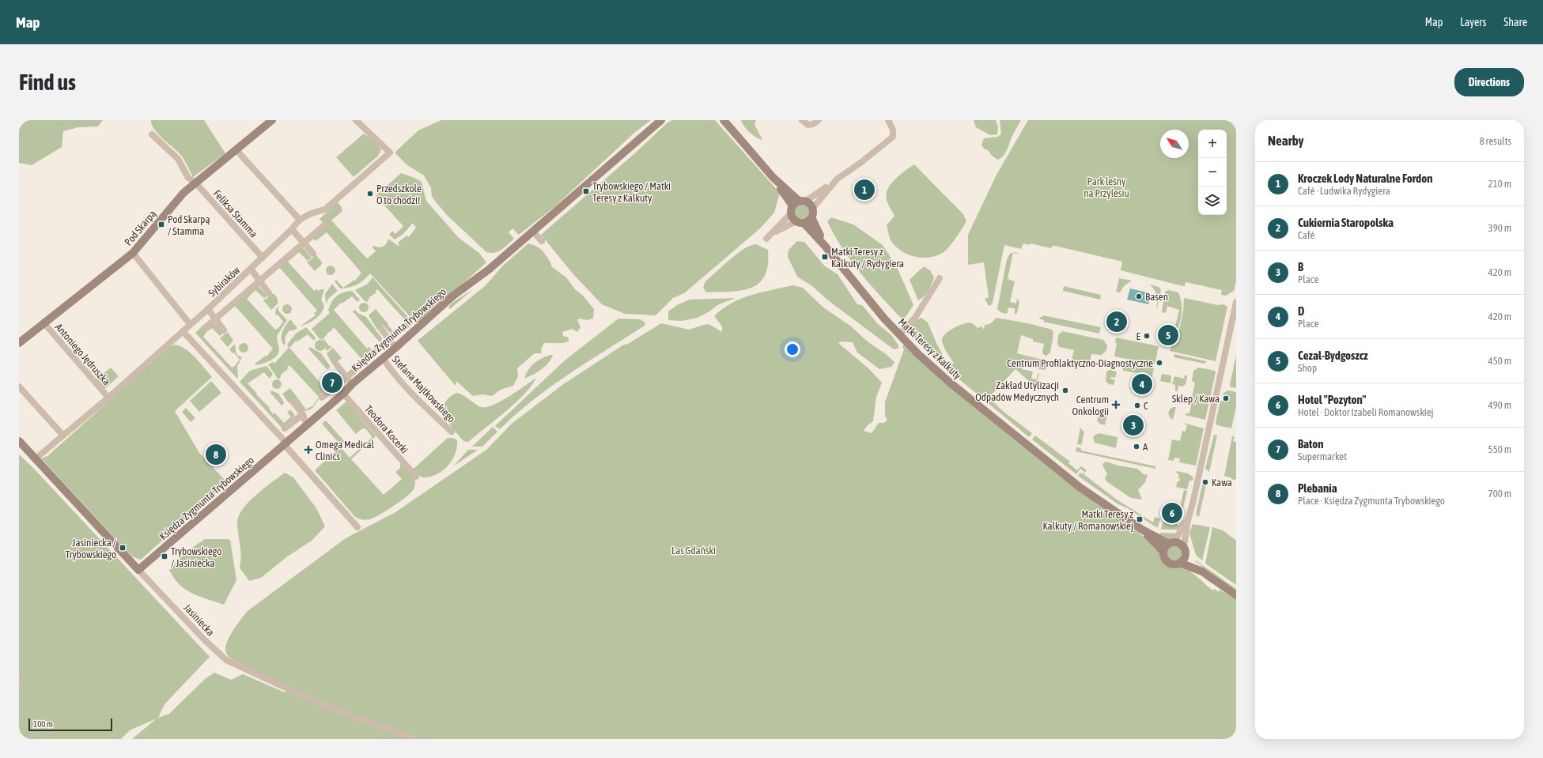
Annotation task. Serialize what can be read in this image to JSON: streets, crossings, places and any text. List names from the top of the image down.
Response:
{
  "streets": {
    "street": [
      "Feliksa Stamma",
      "Pod Skarpą",
      "Sybiraków",
      "Księdza Zygmunta Trybowskiego",
      "Matki Teresy z Kalkuty",
      "Antoniego Jędruszka",
      "Stefana Majtkowskiego",
      "Teodora Kocerki",
      "Jasiniecka"
    ]
  },
  "crossings": [
    ["Feliksa Stamma", "Pod Skarpą"],
    ["Feliksa Stamma", "Sybiraków"],
    ["Pod Skarpą", "Antoniego Jędruszka"],
    ["Sybiraków", "Antoniego Jędruszka"],
    ["Sybiraków", "Jasiniecka"],
    ["Księdza Zygmunta Trybowskiego", "Stefana Majtkowskiego"],
    ["Księdza Zygmunta Trybowskiego", "Teodora Kocerki"],
    ["Księdza Zygmunta Trybowskiego", "Jasiniecka"]
  ],
  "parks": ["Park leśny na Przylesiu", "Las Gdański"],
  "places": {
    "transit": [
      "Trybowskiego / Matki Teresy z Kalkuty",
      "Pod Skarpą / Stamma",
      "Matki Teresy z Kalkuty / Rydygiera",
      "Matki Teresy z Kalkuty / Romanowskiej",
      "Jasiniecka / Trybowskiego",
      "Trybowskiego / Jasiniecka"
    ],
    "other": [
      "Przedszkole O to chodzi!",
      "Basen",
      "E",
      "Centrum Profilaktyczno-Diagnostyczne",
      "Zakład Utylizacji Odpadów Medycznych",
      "Sklep / Kawa",
      "C",
      "A",
      "Kawa"
    ],
    "health": ["Centrum Onkologii", "Omega Medical Clinics"]
  },
  "scale_bar": "100 m",
  "north": "top left",
  "page": {
    "header": "Map",
    "nav": ["Map", "Layers", "Share"],
    "buttons": "Directions",
    "title": "Find us",
    "heading": ["Nearby", "8 results"],
    "map_buttons": ["+", "−"],
    "list": [
      {
        "mark": "1",
        "name": "Kroczek Lody Naturalne Fordon",
        "note": "Café · Ludwika Rydygiera",
        "value": "210 m"
      },
      {
        "mark": "2",
        "name": "Cukiernia Staropolska",
        "note": "Café",
        "value": "390 m"
      },
      {
        "mark": "3",
        "name": "B",
        "note": "Place",
        "value": "420 m"
      },
      {
        "mark": "4",
        "name": "D",
        "note": "Place",
        "value": "420 m"
      },
      {
        "mark": "5",
        "name": "Cezal-Bydgoszcz",
        "note": "Shop",
        "value": "450 m"
      },
      {
        "mark": "6",
        "name": "Hotel \"Pozyton\"",
        "note": "Hotel · Doktor Izabeli Romanowskiej",
        "value": "490 m"
      },
      {
        "mark": "7",
        "name": "Baton",
        "note": "Supermarket",
        "value": "550 m"
      },
      {
        "mark": "8",
        "name": "Plebania",
        "note": "Place · Księdza Zygmunta Trybowskiego",
        "value": "700 m"
      }
    ],
    "pins": [
      "1",
      "2",
      "5",
      "7",
      "4",
      "3",
      "8",
      "6"
    ],
    "scale": "100 m"
  }
}
